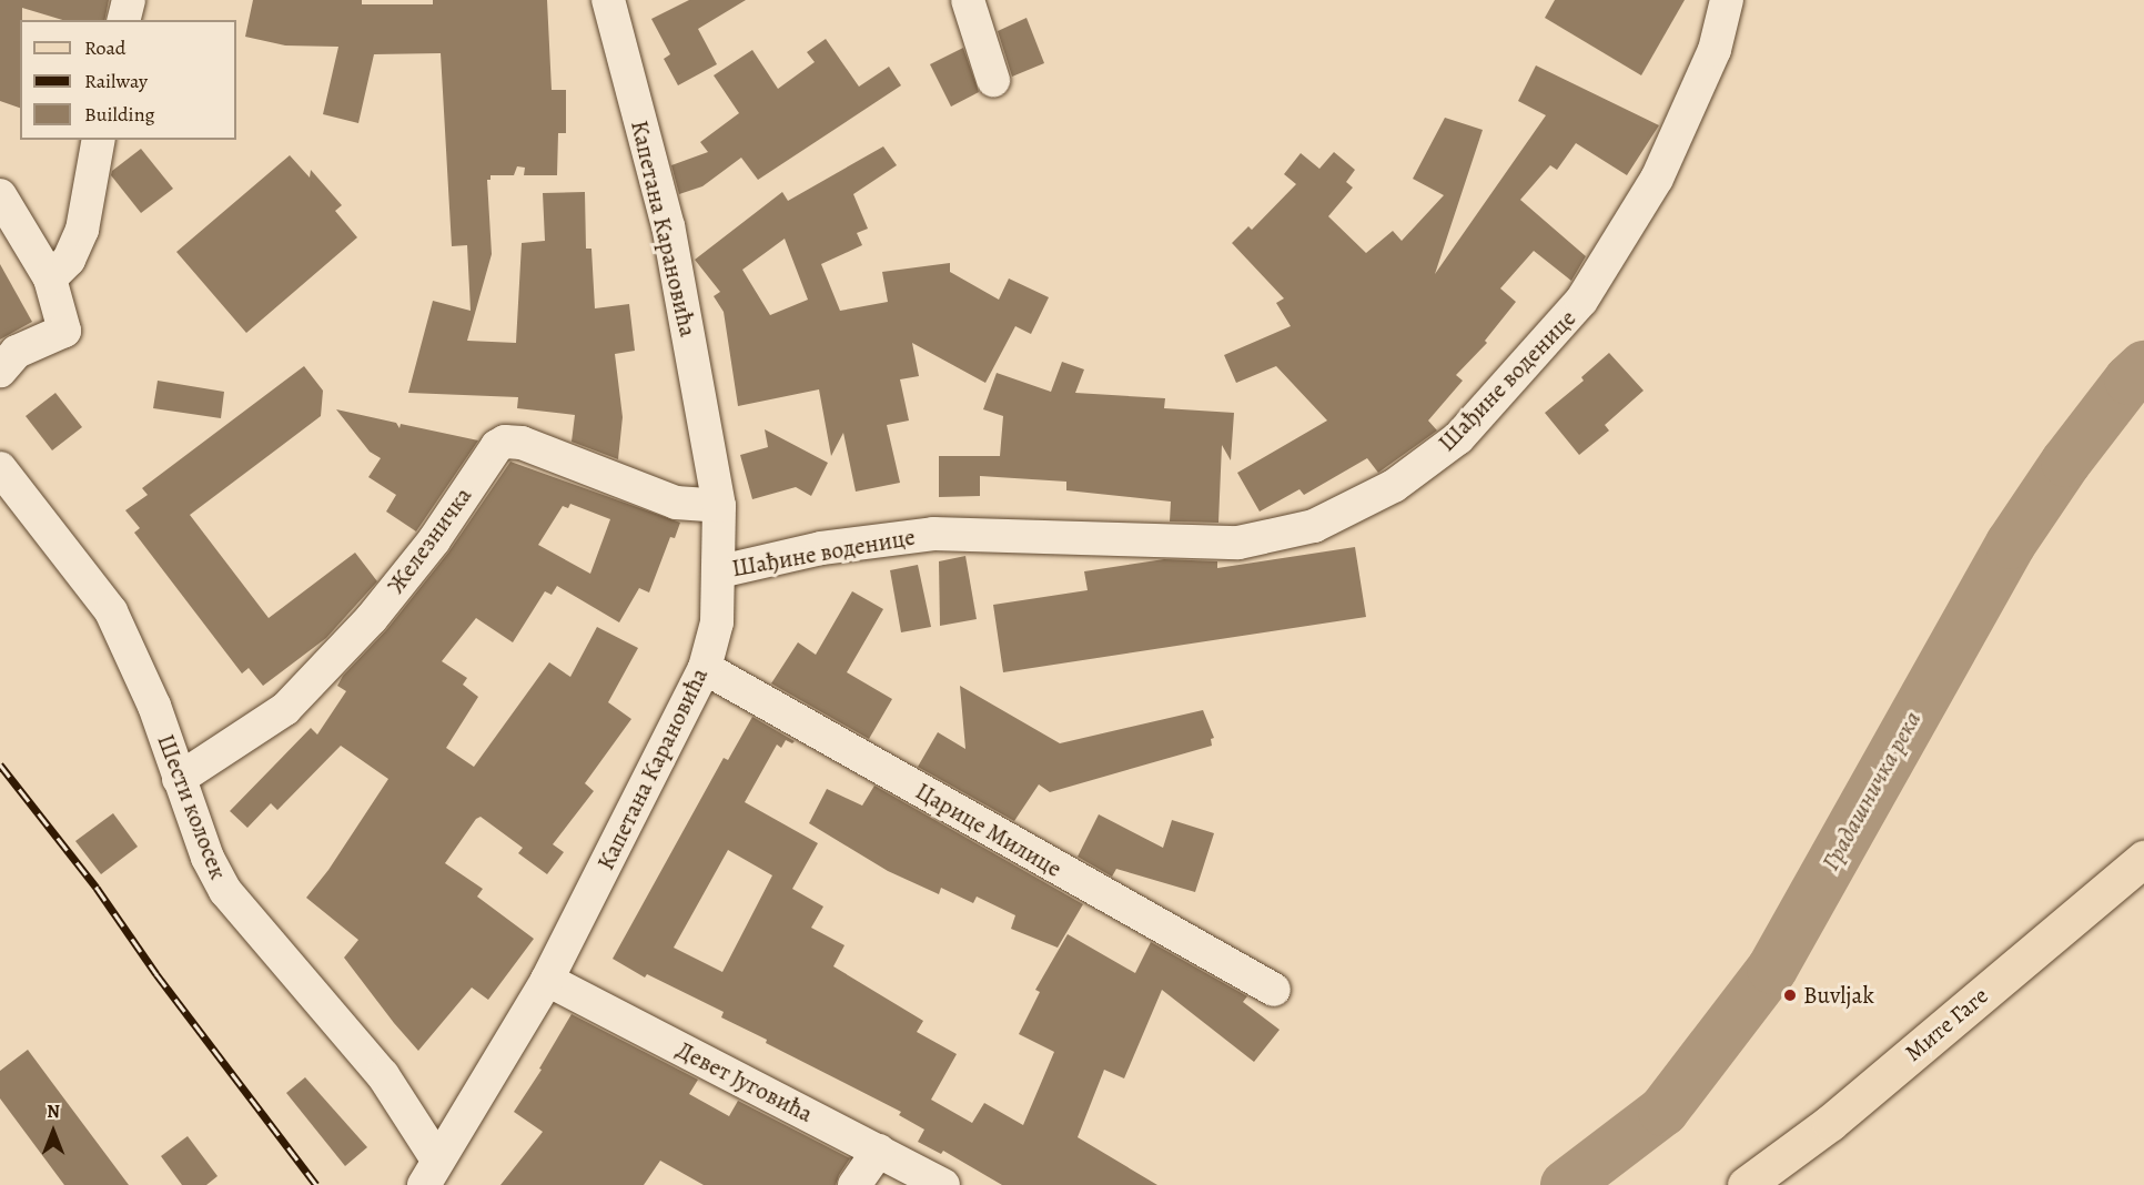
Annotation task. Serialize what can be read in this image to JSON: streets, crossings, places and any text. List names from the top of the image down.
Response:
{
  "streets": {
    "main road": ["Мите Гаге"],
    "street": [
      "Капетана Карановића",
      "Шађине воденице",
      "Железничка",
      "Шести колосек",
      "Царице Милице",
      "Девет Југовића"
    ]
  },
  "crossings": [
    ["Капетана Карановића", "Шађине воденице"],
    ["Капетана Карановића", "Железничка"],
    ["Капетана Карановића", "Шести колосек"],
    ["Капетана Карановића", "Царице Милице"],
    ["Капетана Карановића", "Девет Југовића"],
    ["Железничка", "Шести колосек"]
  ],
  "water": ["Градашничка река"],
  "places": ["Buvljak"],
  "legend": ["Road", "Railway", "Building"],
  "north": "top"
}
